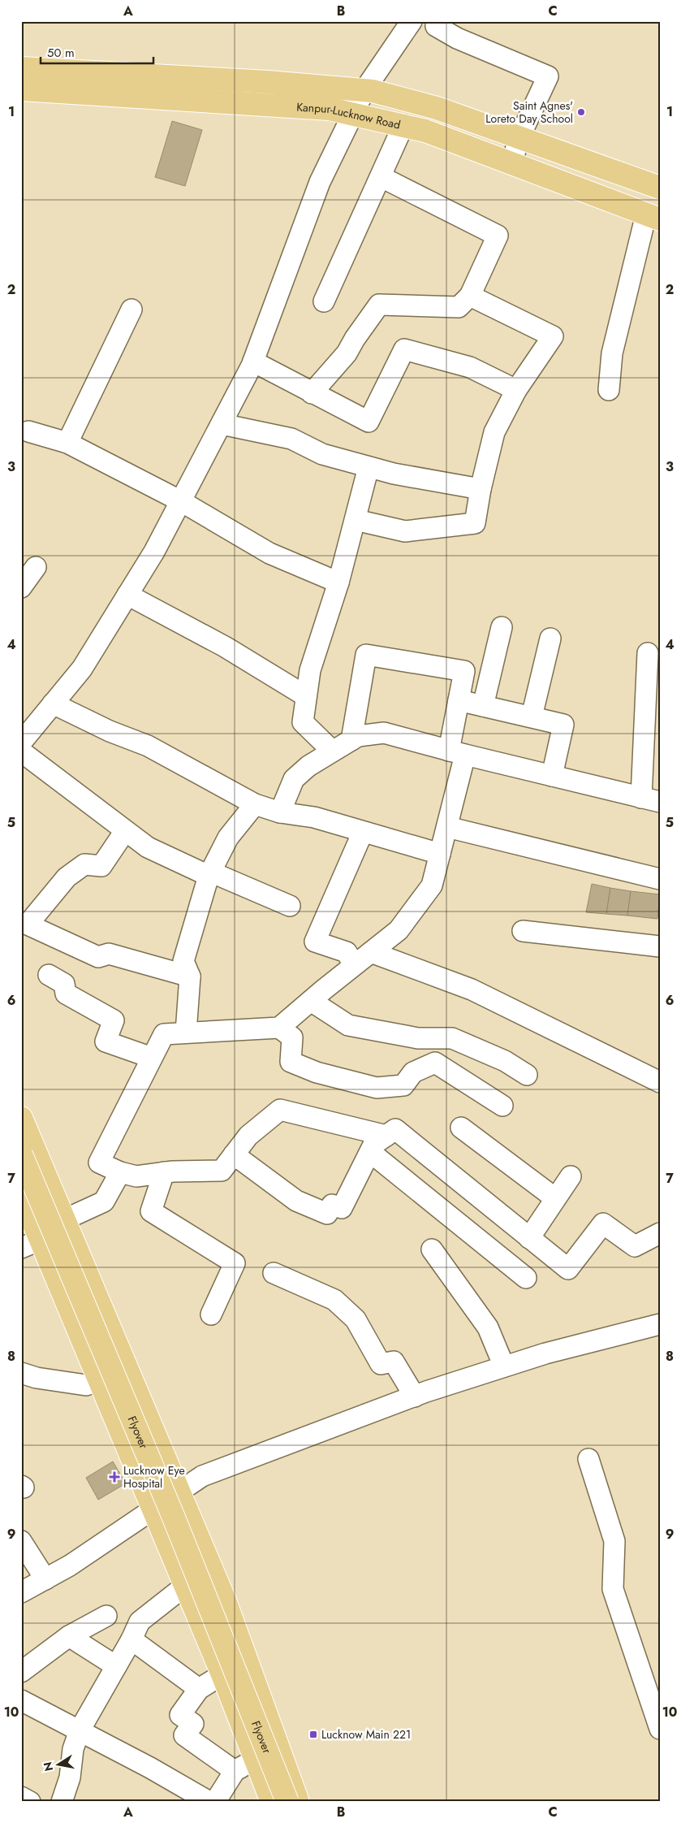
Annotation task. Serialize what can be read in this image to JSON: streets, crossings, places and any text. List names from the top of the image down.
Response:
{
  "streets": {
    "main road": ["Kanpur-Lucknow Road", "Flyover"]
  },
  "places": {
    "other": ["Saint Agnes' Loreto Day School"],
    "health": ["Lucknow Eye Hospital"],
    "transit": ["Lucknow Main 221"]
  },
  "scale_bar": "50 m",
  "north": "left",
  "grid": {
    "columns": ["A", "B", "C"],
    "rows": [
      "1",
      "2",
      "3",
      "4",
      "5",
      "6",
      "7",
      "8",
      "9",
      "10"
    ]
  }
}
